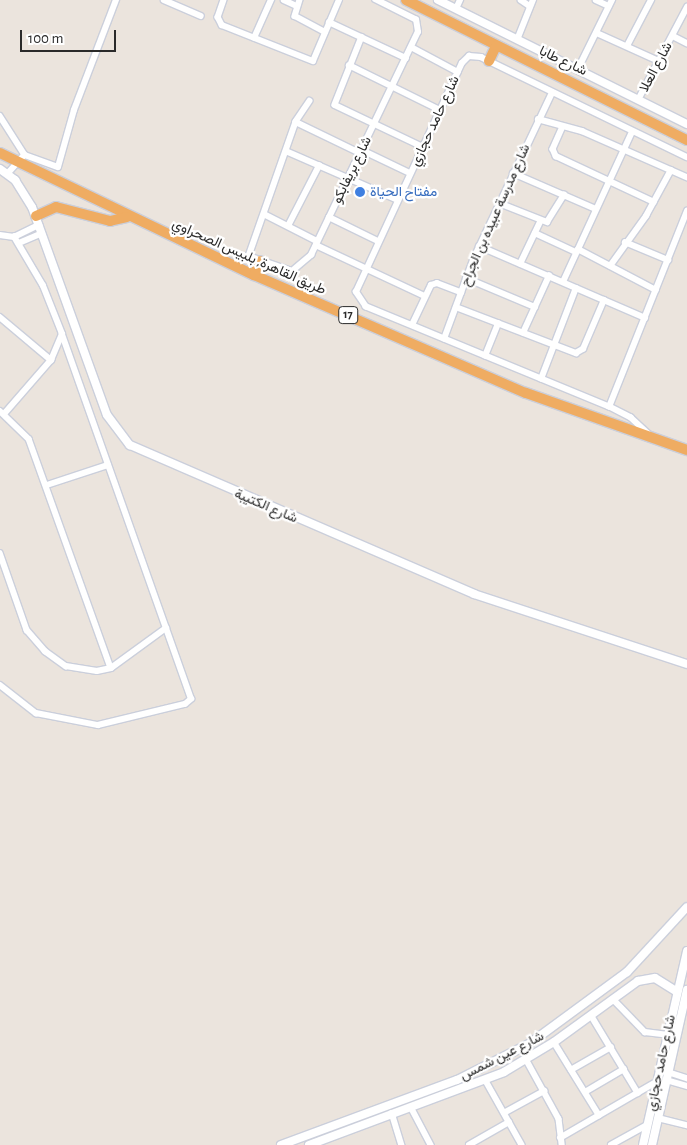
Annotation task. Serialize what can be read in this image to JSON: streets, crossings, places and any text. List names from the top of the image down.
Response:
{
  "streets": {
    "highway": ["طريق القاهرة, بلبيس الصحراوي", "17"],
    "street": [
      "شارع طابا",
      "شارع العلا",
      "شارع حامد حجازي",
      "شارع بريفابكو",
      "شارع مدرسة عبيده بن الجراح",
      "شارع الكتيبة",
      "شارع عين شمس"
    ]
  },
  "crossings": [
    ["شارع طابا", "شارع العلا"],
    ["شارع حامد حجازي", "شارع مدرسة عبيده بن الجراح"],
    ["شارع حامد حجازي", "طريق القاهرة, بلبيس الصحراوي"],
    ["شارع حامد حجازي", "شارع عين شمس"]
  ],
  "places": ["مفتاح الحياة"],
  "scale_bar": "100 m"
}
